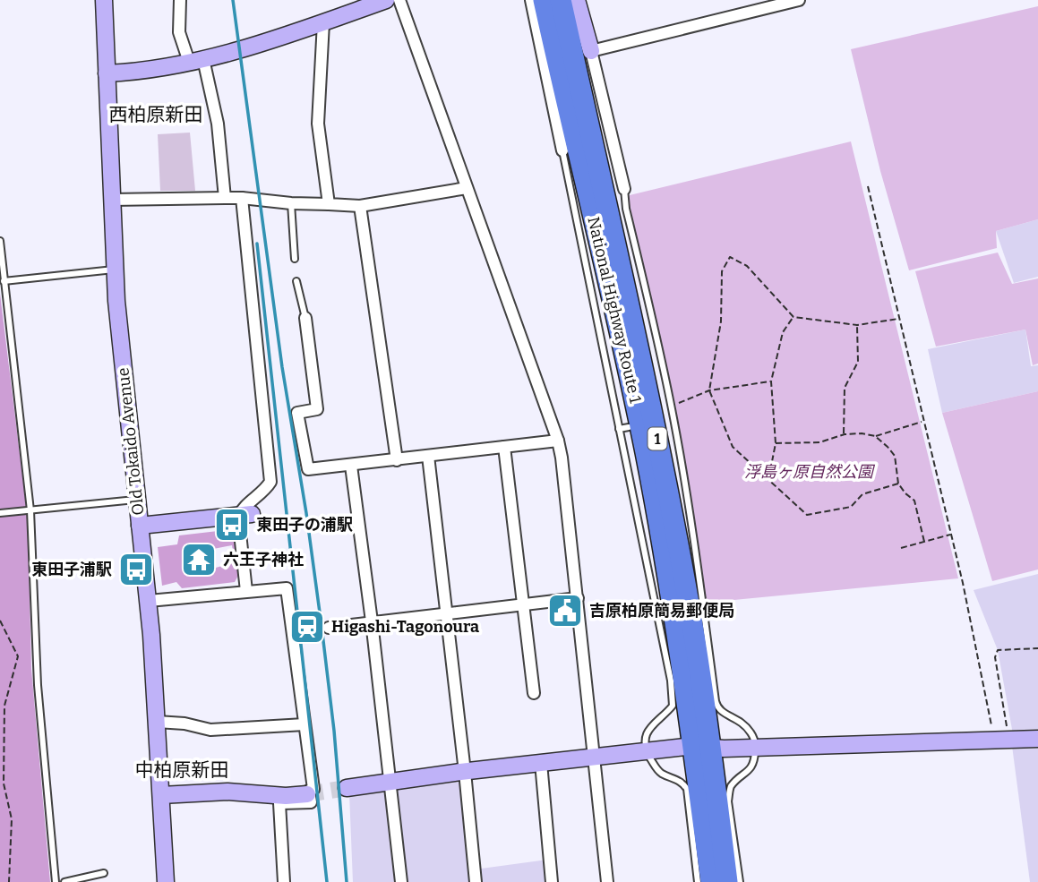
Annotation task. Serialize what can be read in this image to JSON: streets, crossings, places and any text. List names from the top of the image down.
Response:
{
  "streets": {
    "highway": ["National Highway Route 1", "1"],
    "main road": ["Old Tokaido Avenue"]
  },
  "districts": ["西柏原新田", "中柏原新田"],
  "parks": ["浮島ヶ原自然公園"],
  "places": {
    "bus stop": ["東田子の浦駅", "東田子浦駅"],
    "temple": ["六王子神社"],
    "public building": ["吉原柏原簡易郵便局"],
    "station": ["Higashi-Tagonoura"]
  }
}
